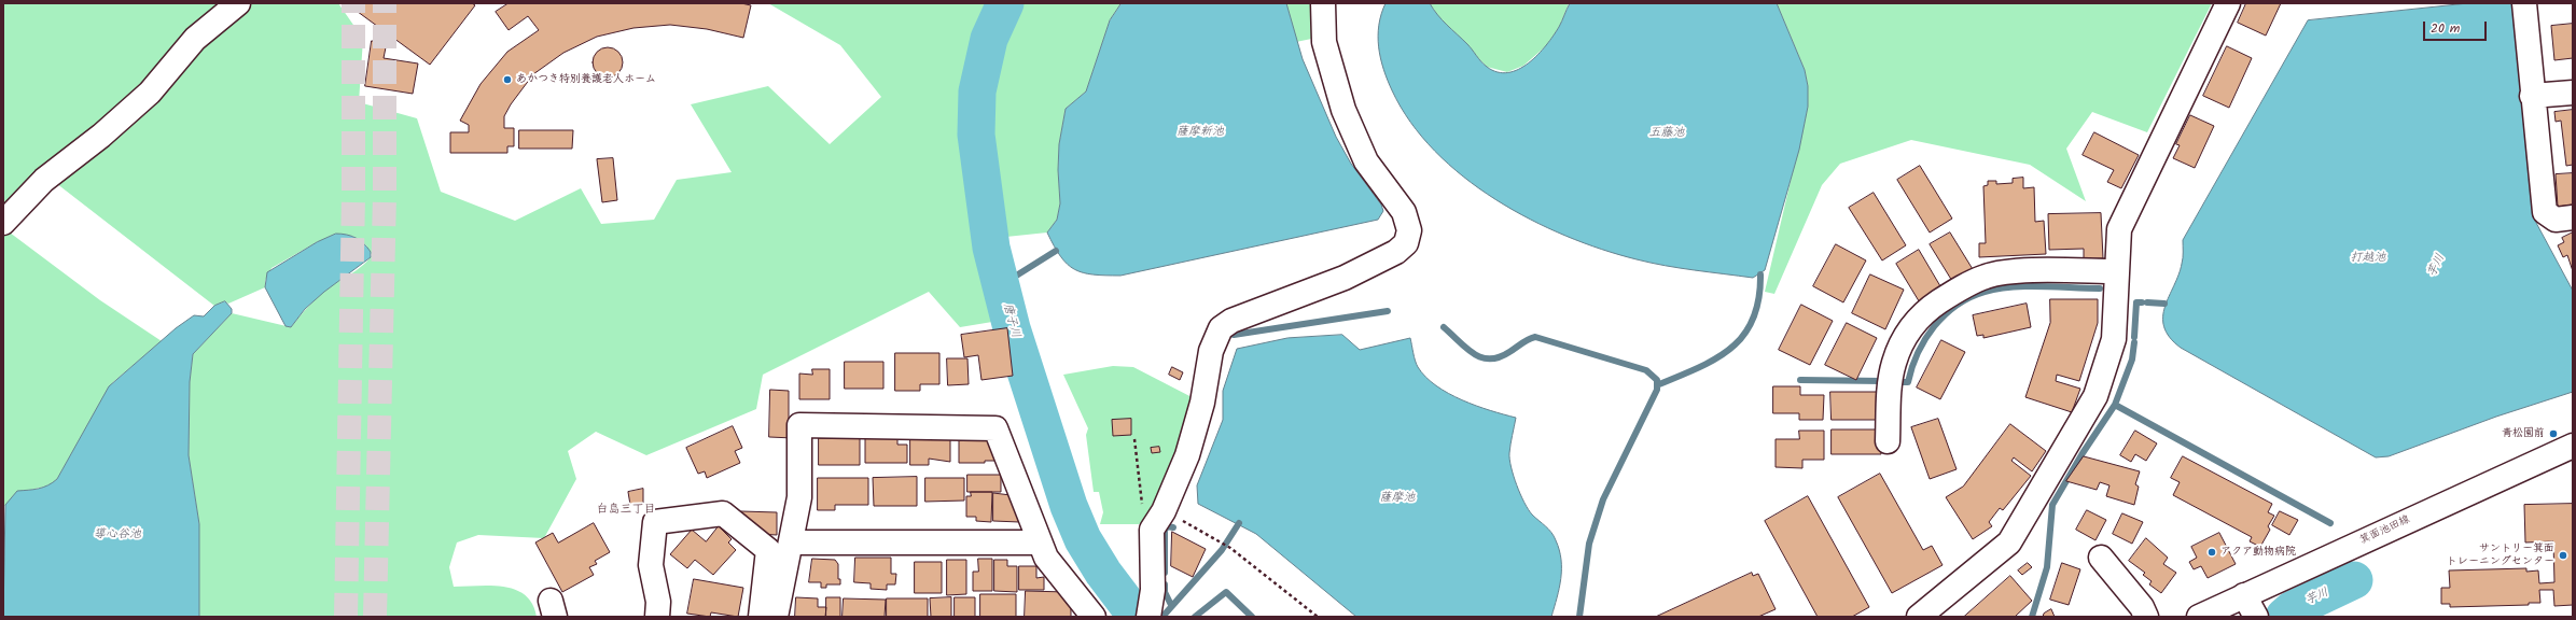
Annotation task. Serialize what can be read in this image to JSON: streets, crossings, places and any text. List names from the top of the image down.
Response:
{
  "streets": {
    "street": ["箕面池田線"]
  },
  "districts": ["白島三丁目"],
  "water": [
    "薩摩新池",
    "五藤池",
    "打越池",
    "芋川",
    "唐子川",
    "薩摩池",
    "導心谷池"
  ],
  "places": [
    "あかつき特別養護老人ホーム",
    "青松園前",
    "アクア動物病院",
    "サントリー箕面 トレーニングセンター"
  ],
  "scale_bar": "20 m"
}
